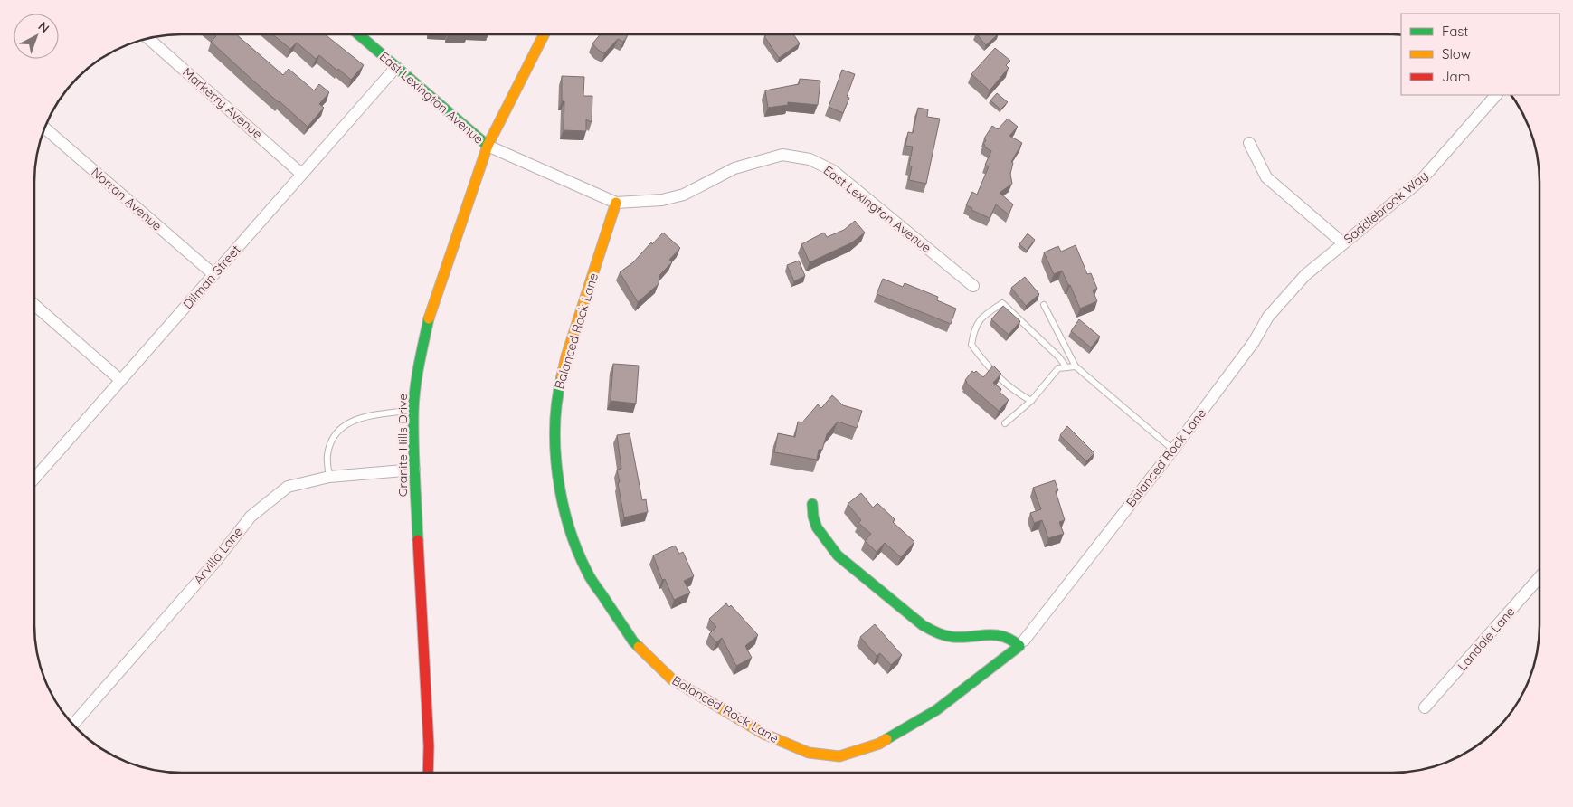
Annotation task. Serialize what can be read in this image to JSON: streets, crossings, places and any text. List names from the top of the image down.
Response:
{
  "streets": {
    "street": [
      "East Lexington Avenue",
      "Markerry Avenue",
      "Norran Avenue",
      "Saddlebrook Way",
      "Dilman Street",
      "Balanced Rock Lane",
      "Granite Hills Drive",
      "Arvilla Lane",
      "Landale Lane"
    ]
  },
  "crossings": [
    ["East Lexington Avenue", "Dilman Street"],
    ["East Lexington Avenue", "Balanced Rock Lane"],
    ["East Lexington Avenue", "Granite Hills Drive"],
    ["Markerry Avenue", "Dilman Street"],
    ["Norran Avenue", "Dilman Street"],
    ["Saddlebrook Way", "Balanced Rock Lane"],
    ["Granite Hills Drive", "Arvilla Lane"]
  ],
  "legend": ["Fast", "Slow", "Jam"],
  "north": "top right"
}
